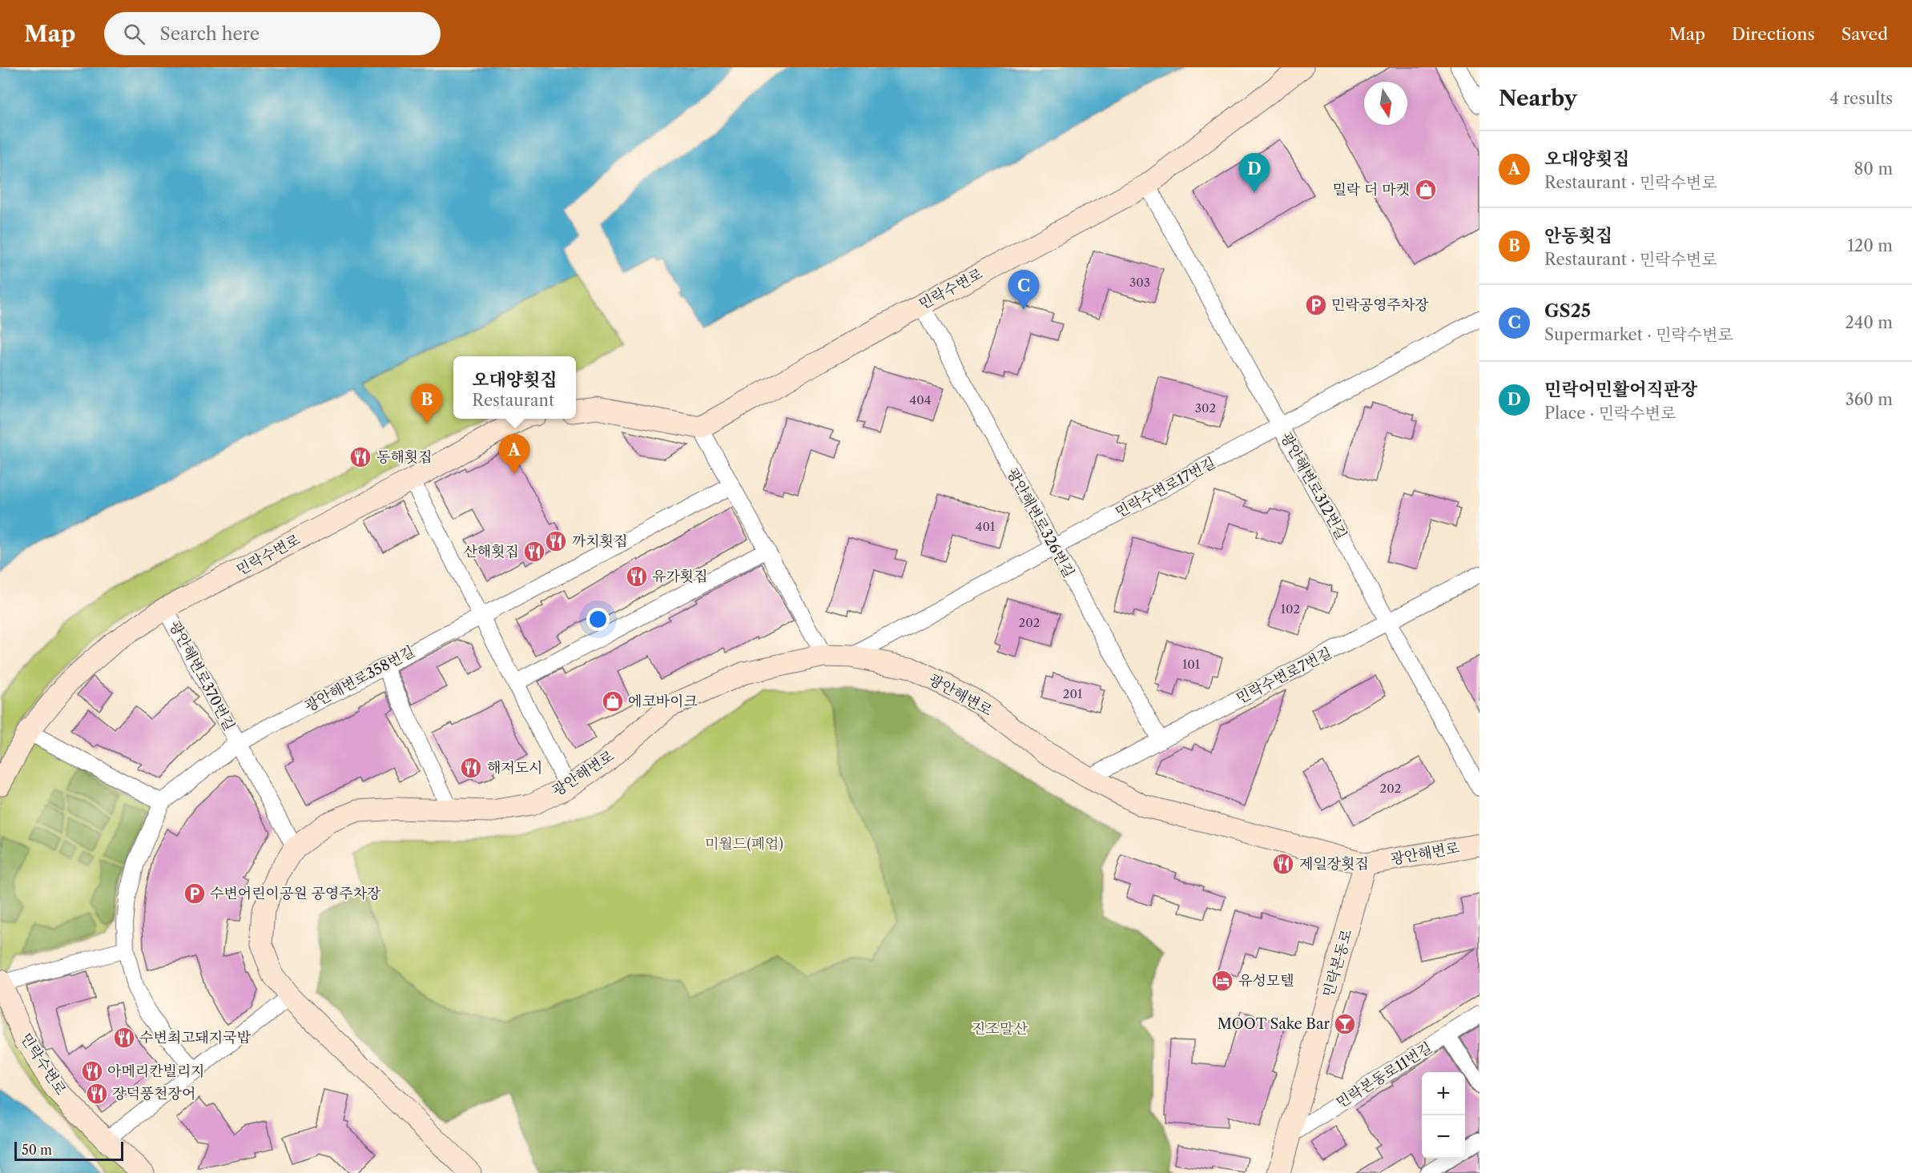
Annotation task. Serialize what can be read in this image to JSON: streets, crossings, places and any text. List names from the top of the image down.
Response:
{
  "streets": {
    "main road": ["민락수변로", "광안해변로", "민락본동로"],
    "street": [
      "광안해변로312번길",
      "민락수변로17번길",
      "광안해변로326번길",
      "광안해변로370번길",
      "민락수변로7번길",
      "광안해변로358번길",
      "민락본동로11번길"
    ]
  },
  "crossings": [
    ["민락수변로", "광안해변로312번길"],
    ["민락수변로", "광안해변로326번길"],
    ["민락수변로", "광안해변로370번길"],
    ["광안해변로312번길", "민락수변로17번길"],
    ["광안해변로312번길", "민락수변로7번길"],
    ["민락수변로17번길", "광안해변로326번길"],
    ["민락수변로17번길", "광안해변로"],
    ["광안해변로326번길", "민락수변로7번길"],
    ["광안해변로370번길", "광안해변로358번길"],
    ["광안해변로370번길", "광안해변로"],
    ["민락수변로7번길", "광안해변로"],
    ["광안해변로", "민락본동로"],
    ["민락본동로", "민락본동로11번길"]
  ],
  "parks": ["미월드(폐업)", "진조말산"],
  "places": {
    "shop": ["밀락 더 마켓", "에코바이크"],
    "parking": ["민락공영주차장", "수변어린이공원 공영주차장"],
    "restaurant": [
      "동해횟집",
      "까치횟집",
      "산해횟집",
      "유가횟집",
      "해저도시",
      "제일장횟집",
      "수변최고돼지국밥",
      "아메리칸빌리지",
      "장덕풍천장어"
    ],
    "hotel": ["유성모텔"],
    "bar": ["MOOT Sake Bar"]
  },
  "house_numbers": [
    "303",
    "404",
    "302",
    "401",
    "102",
    "202",
    "101",
    "201",
    "202"
  ],
  "scale_bar": "50 m",
  "north": "bottom",
  "page": {
    "header": "Map",
    "search": "Search here",
    "nav": ["Map", "Directions", "Saved"],
    "heading": ["Nearby", "4 results"],
    "list": [
      {
        "mark": "A",
        "name": "오대양횟집",
        "note": "Restaurant · 민락수변로",
        "value": "80 m"
      },
      {
        "mark": "B",
        "name": "안동횟집",
        "note": "Restaurant · 민락수변로",
        "value": "120 m"
      },
      {
        "mark": "C",
        "name": "GS25",
        "note": "Supermarket · 민락수변로",
        "value": "240 m"
      },
      {
        "mark": "D",
        "name": "민락어민활어직판장",
        "note": "Place · 민락수변로",
        "value": "360 m"
      }
    ],
    "pins": [
      "D",
      "C",
      "B",
      "A"
    ],
    "popup": ["오대양횟집", "Restaurant"],
    "map_buttons": ["+", "−"],
    "scale": "50 m"
  }
}
